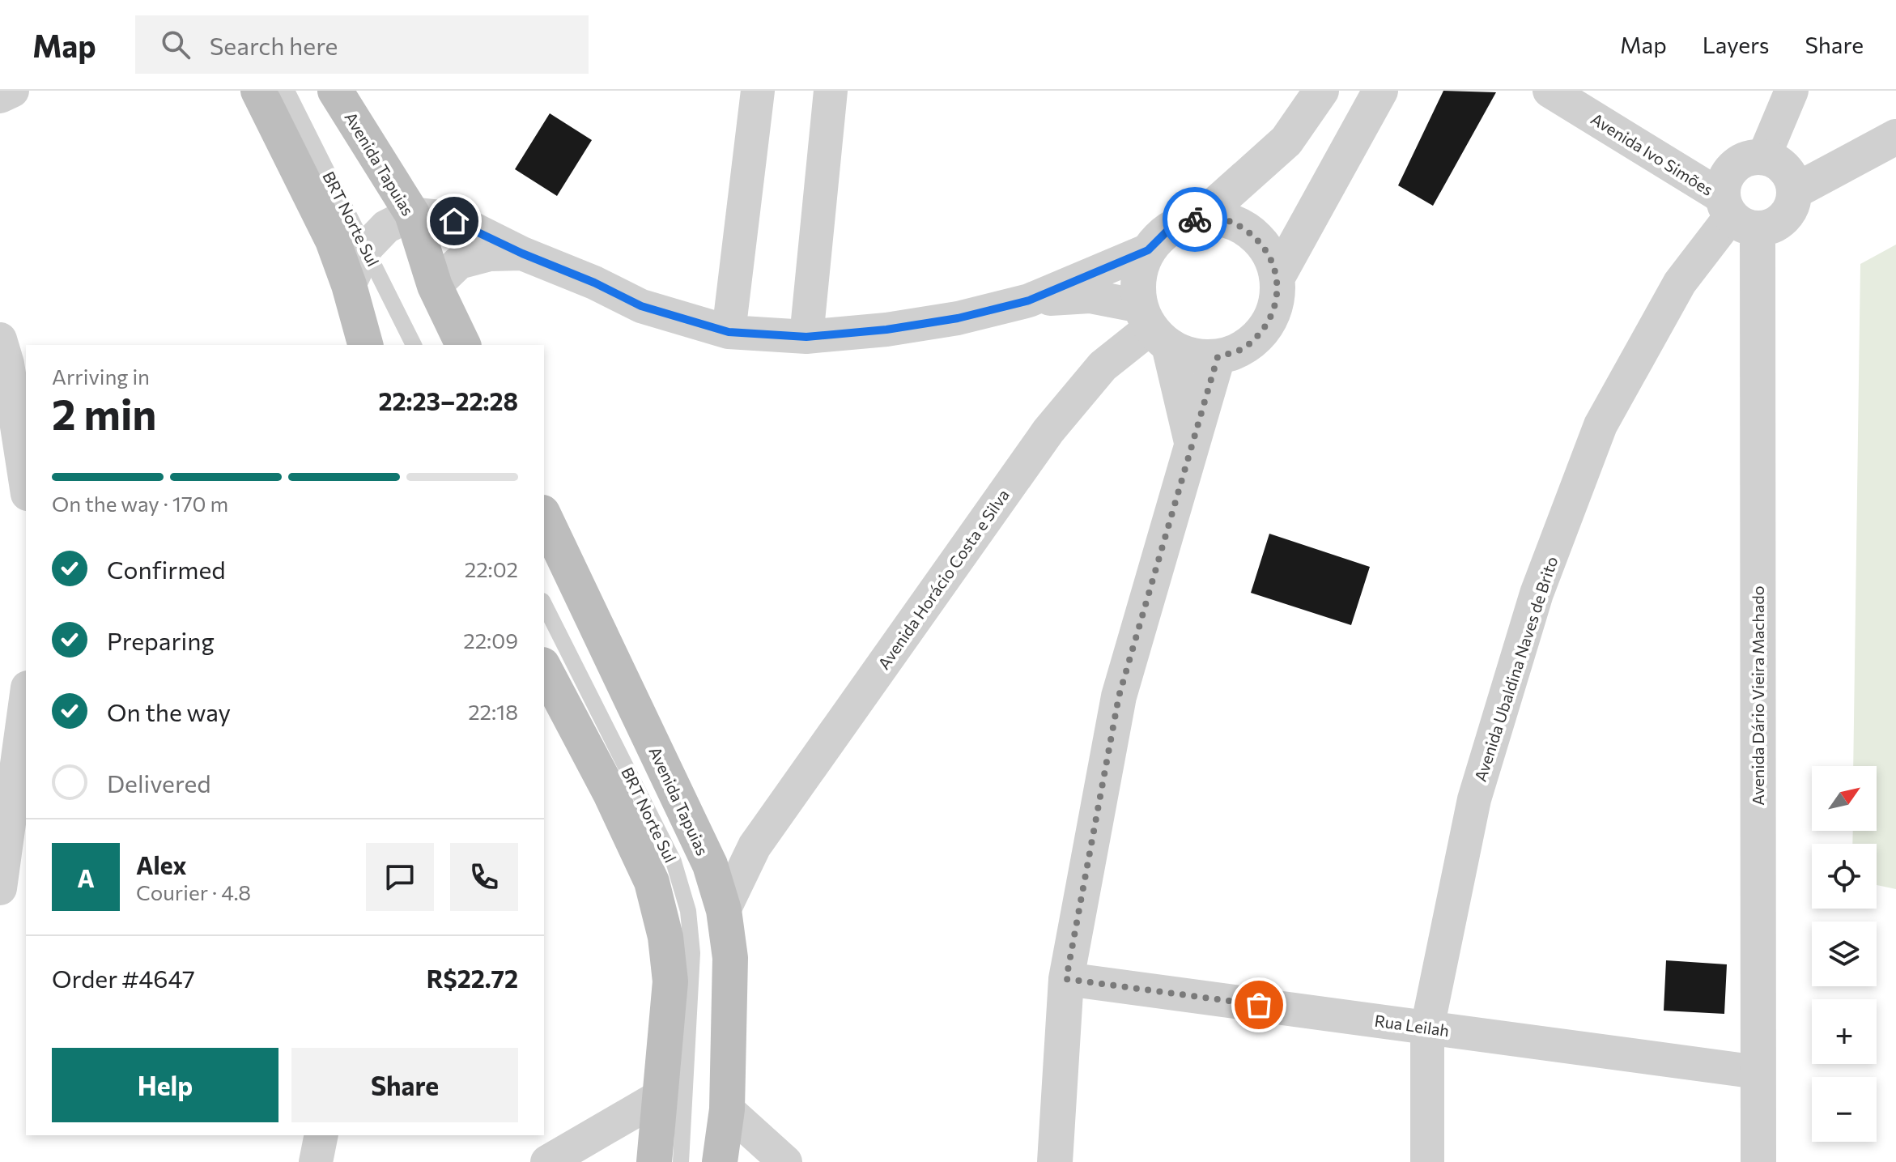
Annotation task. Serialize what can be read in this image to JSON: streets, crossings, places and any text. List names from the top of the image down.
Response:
{
  "streets": {
    "main road": ["Avenida Tapuias"],
    "street": [
      "Avenida Ivo Simões",
      "Avenida Horácio Costa e Silva",
      "Avenida Ubaldina Naves de Brito",
      "Avenida Dário Vieira Machado",
      "Rua Leilah"
    ],
    "lane": ["BRT Norte Sul"]
  },
  "crossings": [
    ["Avenida Ivo Simões", "Avenida Ubaldina Naves de Brito"],
    ["Avenida Ivo Simões", "Avenida Dário Vieira Machado"],
    ["Avenida Tapuias", "Avenida Horácio Costa e Silva"],
    ["Avenida Ubaldina Naves de Brito", "Avenida Dário Vieira Machado"],
    ["Avenida Ubaldina Naves de Brito", "Rua Leilah"],
    ["Avenida Dário Vieira Machado", "Rua Leilah"]
  ],
  "north": "top right",
  "page": {
    "header": "Map",
    "search": "Search here",
    "nav": ["Map", "Layers", "Share"],
    "heading": ["2 min", "Arriving in", "22:23–22:28"],
    "panel": [
      "Alex",
      "Courier · 4.8",
      "Order #4647",
      "R$22.72"
    ],
    "bar": "On the way · 170 m",
    "list": [
      ["Confirmed", "22:02"],
      ["Preparing", "22:09"],
      ["On the way", "22:18"],
      "Delivered"
    ],
    "map_buttons": ["+", "−"],
    "round": "A",
    "buttons": ["Help", "Share"]
  }
}
